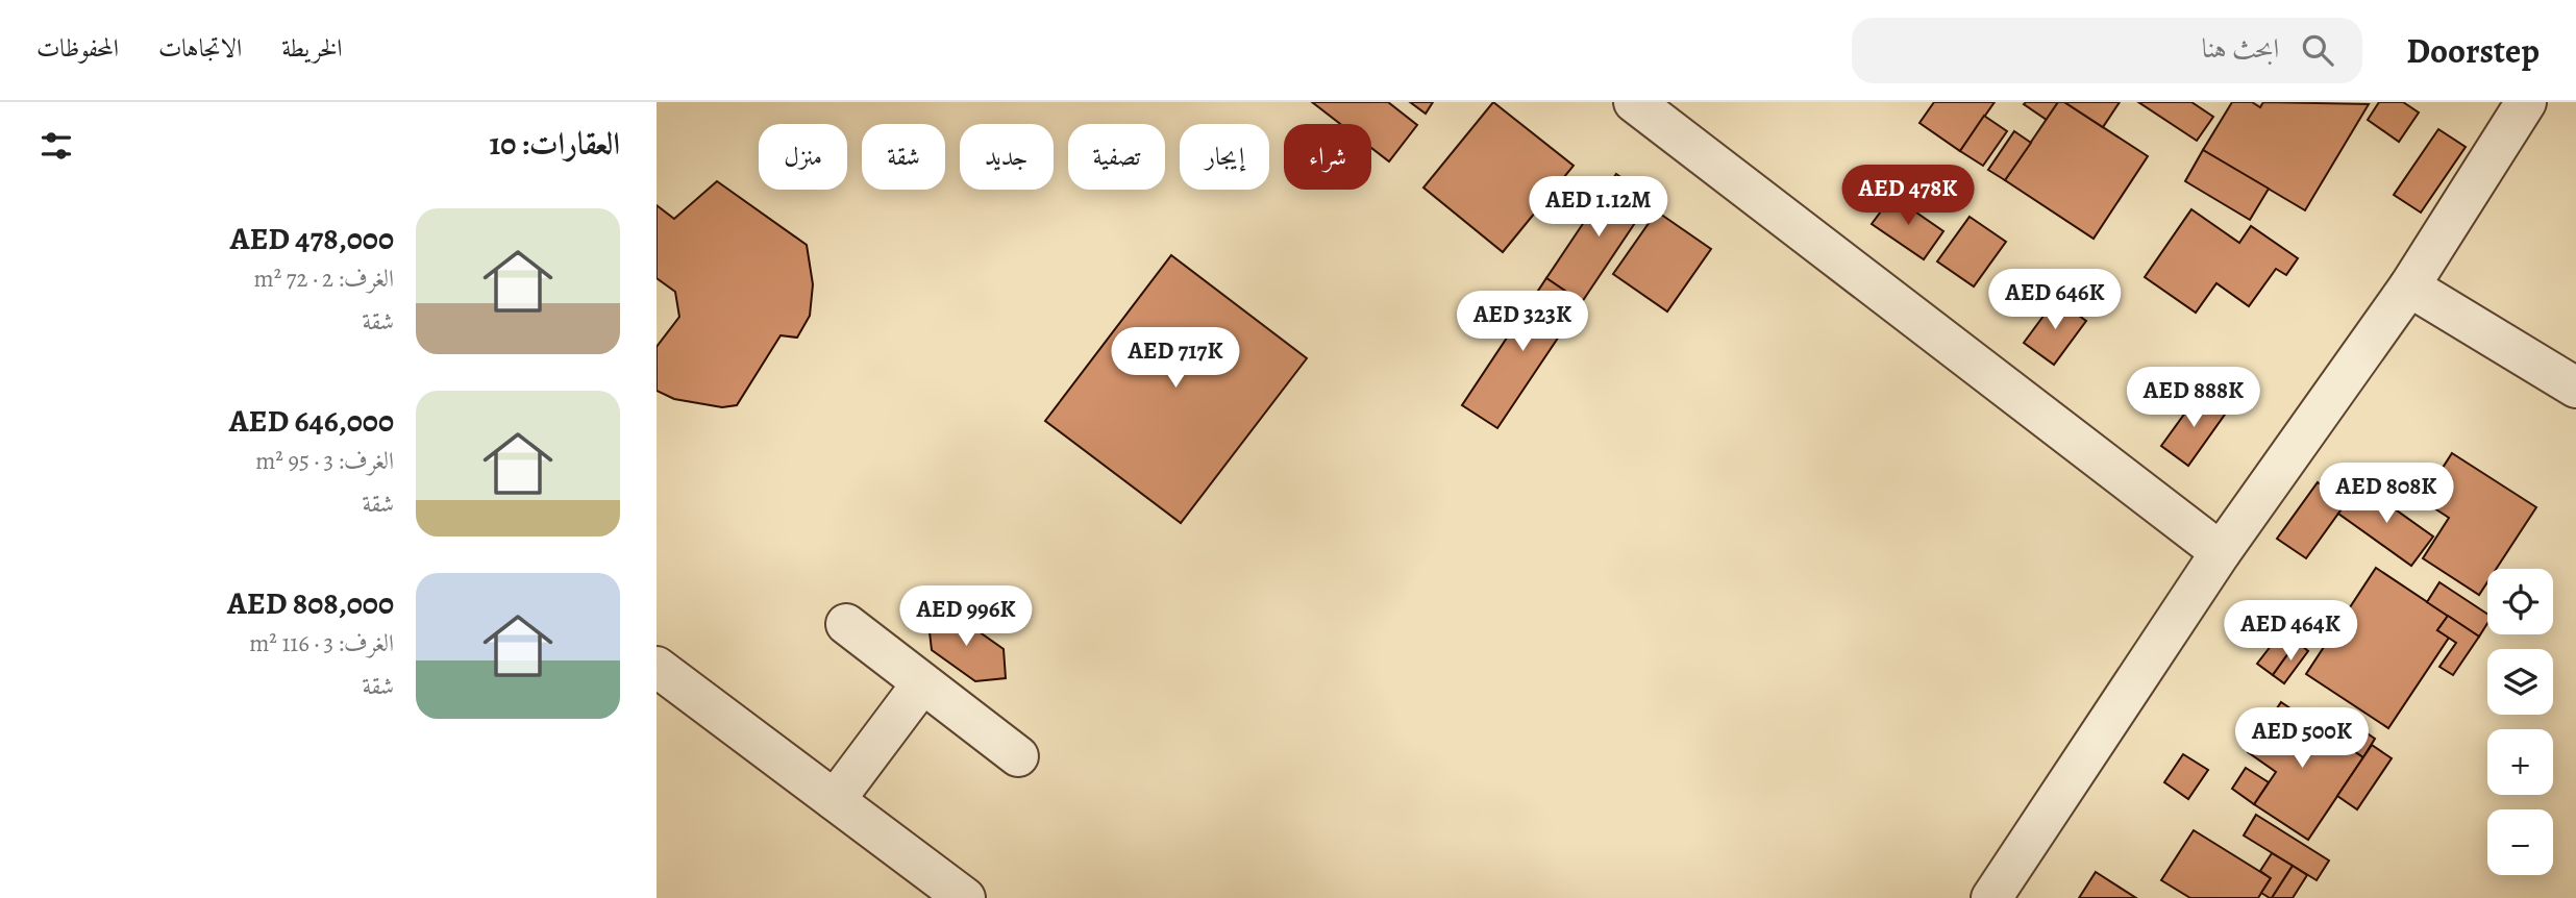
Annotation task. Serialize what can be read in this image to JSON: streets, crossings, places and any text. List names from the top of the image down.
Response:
{
  "page": {
    "header": "Doorstep",
    "search": "ابحث هنا",
    "nav": ["الخريطة", "الاتجاهات", "المحفوظات"],
    "heading": "العقارات: 10",
    "chip": [
      "شراء",
      "إيجار",
      "تصفية",
      "جديد",
      "شقة",
      "منزل"
    ],
    "price": [
      "AED 478K",
      "AED 1.12M",
      "AED 646K",
      "AED 323K",
      "AED 717K",
      "AED 888K",
      "AED 808K",
      "AED 996K",
      "AED 464K",
      "AED 500K"
    ],
    "list": [
      {
        "name": "AED 478,000",
        "note": "الغرف: 2 · 72 m² · شقة"
      },
      {
        "name": "AED 646,000",
        "note": "الغرف: 3 · 95 m² · شقة"
      },
      {
        "name": "AED 808,000",
        "note": "الغرف: 3 · 116 m² · شقة"
      }
    ],
    "map_buttons": ["+", "−"]
  }
}
